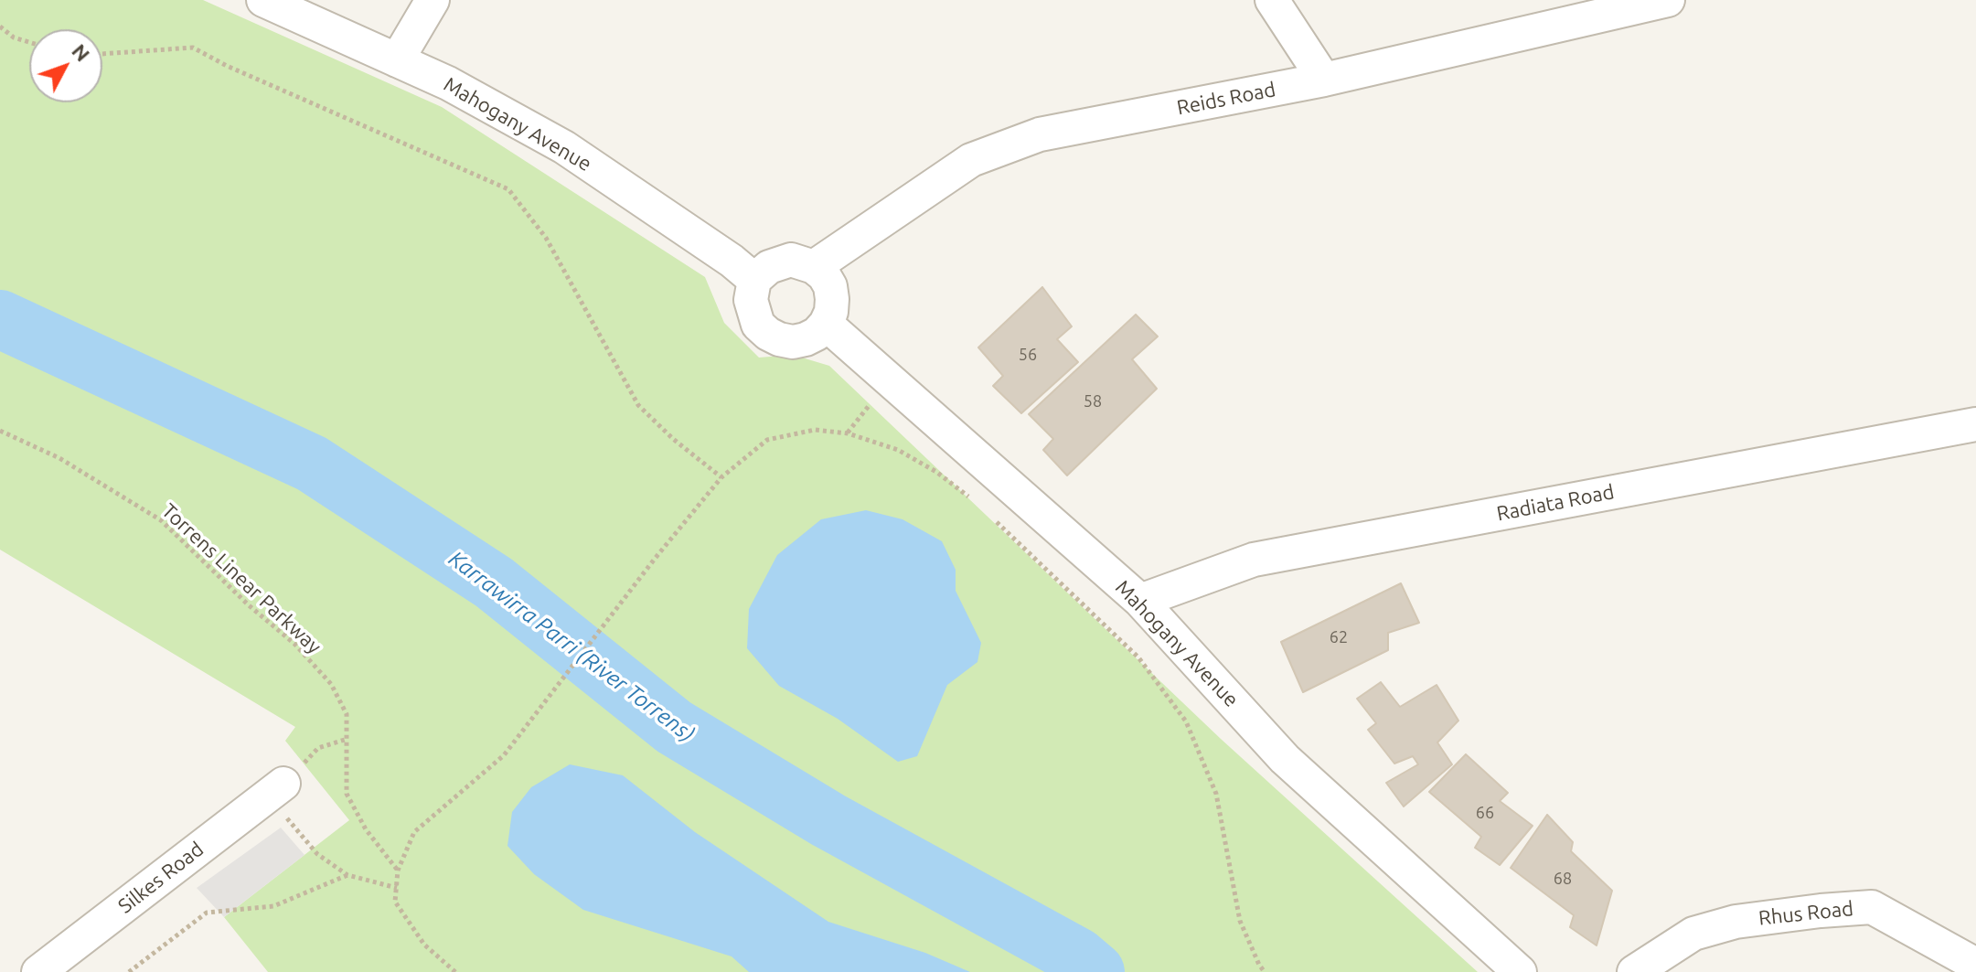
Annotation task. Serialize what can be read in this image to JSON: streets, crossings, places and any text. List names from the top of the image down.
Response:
{
  "streets": {
    "street": [
      "Reids Road",
      "Mahogany Avenue",
      "Radiata Road",
      "Silkes Road",
      "Rhus Road"
    ],
    "path": ["Torrens Linear Parkway"]
  },
  "crossings": [
    ["Reids Road", "Mahogany Avenue"],
    ["Mahogany Avenue", "Radiata Road"]
  ],
  "water": ["Karrawirra Parri (River Torrens)"],
  "house_numbers": [
    "56",
    "58",
    "62",
    "66",
    "68"
  ],
  "north": "top right"
}
